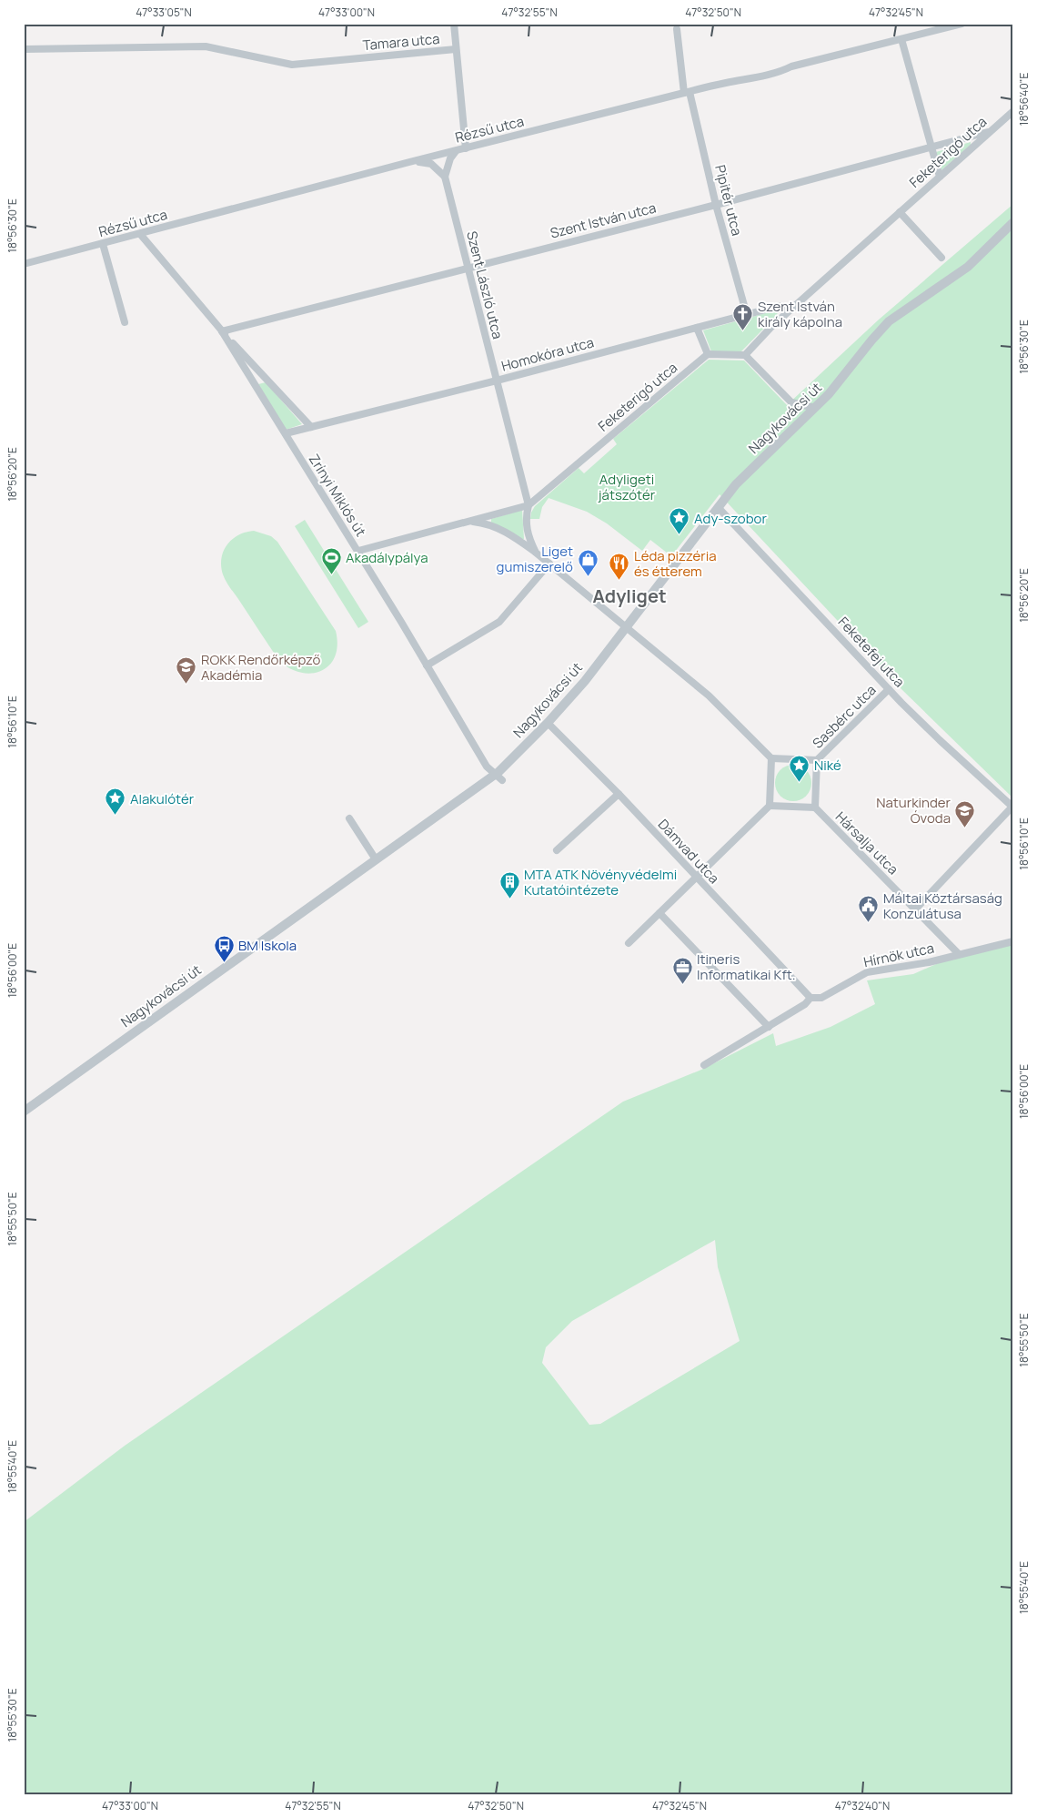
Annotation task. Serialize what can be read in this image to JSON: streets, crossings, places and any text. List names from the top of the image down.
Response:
{
  "streets": {
    "street": [
      "Tamara utca",
      "Rézsű utca",
      "Feketerigó utca",
      "Pipitér utca",
      "Szent István utca",
      "Szent László utca",
      "Homokóra utca",
      "Nagykovácsi út",
      "Zrínyi Miklós út",
      "Feketefej utca",
      "Sasbérc utca",
      "Hársalja utca",
      "Dámvad utca",
      "Hírnök utca"
    ]
  },
  "crossings": [
    ["Rézsű utca", "Pipitér utca"],
    ["Rézsű utca", "Zrínyi Miklós út"],
    ["Feketerigó utca", "Szent István utca"],
    ["Feketerigó utca", "Szent László utca"],
    ["Feketerigó utca", "Homokóra utca"],
    ["Feketerigó utca", "Zrínyi Miklós út"],
    ["Pipitér utca", "Szent István utca"],
    ["Pipitér utca", "Homokóra utca"],
    ["Szent István utca", "Szent László utca"],
    ["Szent István utca", "Zrínyi Miklós út"],
    ["Szent László utca", "Homokóra utca"],
    ["Homokóra utca", "Zrínyi Miklós út"],
    ["Nagykovácsi út", "Zrínyi Miklós út"],
    ["Nagykovácsi út", "Feketefej utca"],
    ["Nagykovácsi út", "Dámvad utca"],
    ["Feketefej utca", "Sasbérc utca"],
    ["Hársalja utca", "Hírnök utca"],
    ["Dámvad utca", "Hírnök utca"]
  ],
  "districts": ["Adyliget"],
  "parks": ["Adyligeti játszótér"],
  "places": {
    "church": ["Szent István király kápolna"],
    "place": ["Ady-szobor", "Niké", "Alakulótér"],
    "sports": ["Akadálypálya"],
    "shop": ["Liget gumiszerelő"],
    "restaurant": ["Léda pizzéria és étterem"],
    "school or university": ["ROKK Rendőrképző Akadémia", "Naturkinder Óvoda"],
    "building": ["MTA ATK Növényvédelmi Kutatóintézete"],
    "public building": ["Máltai Köztársaság Konzulátusa"],
    "bus stop": ["BM Iskola"],
    "office": ["Itineris Informatikai Kft."]
  },
  "coordinates": [
    "47°33'05\"N",
    "47°33'00\"N",
    "47°32'55\"N",
    "47°32'50\"N",
    "47°32'45\"N",
    "18°56'40\"E",
    "18°56'30\"E",
    "18°56'20\"E",
    "18°56'10\"E",
    "18°56'00\"E",
    "18°55'50\"E",
    "18°55'40\"E",
    "18°55'30\"E",
    "47°32'40\"N"
  ]
}
